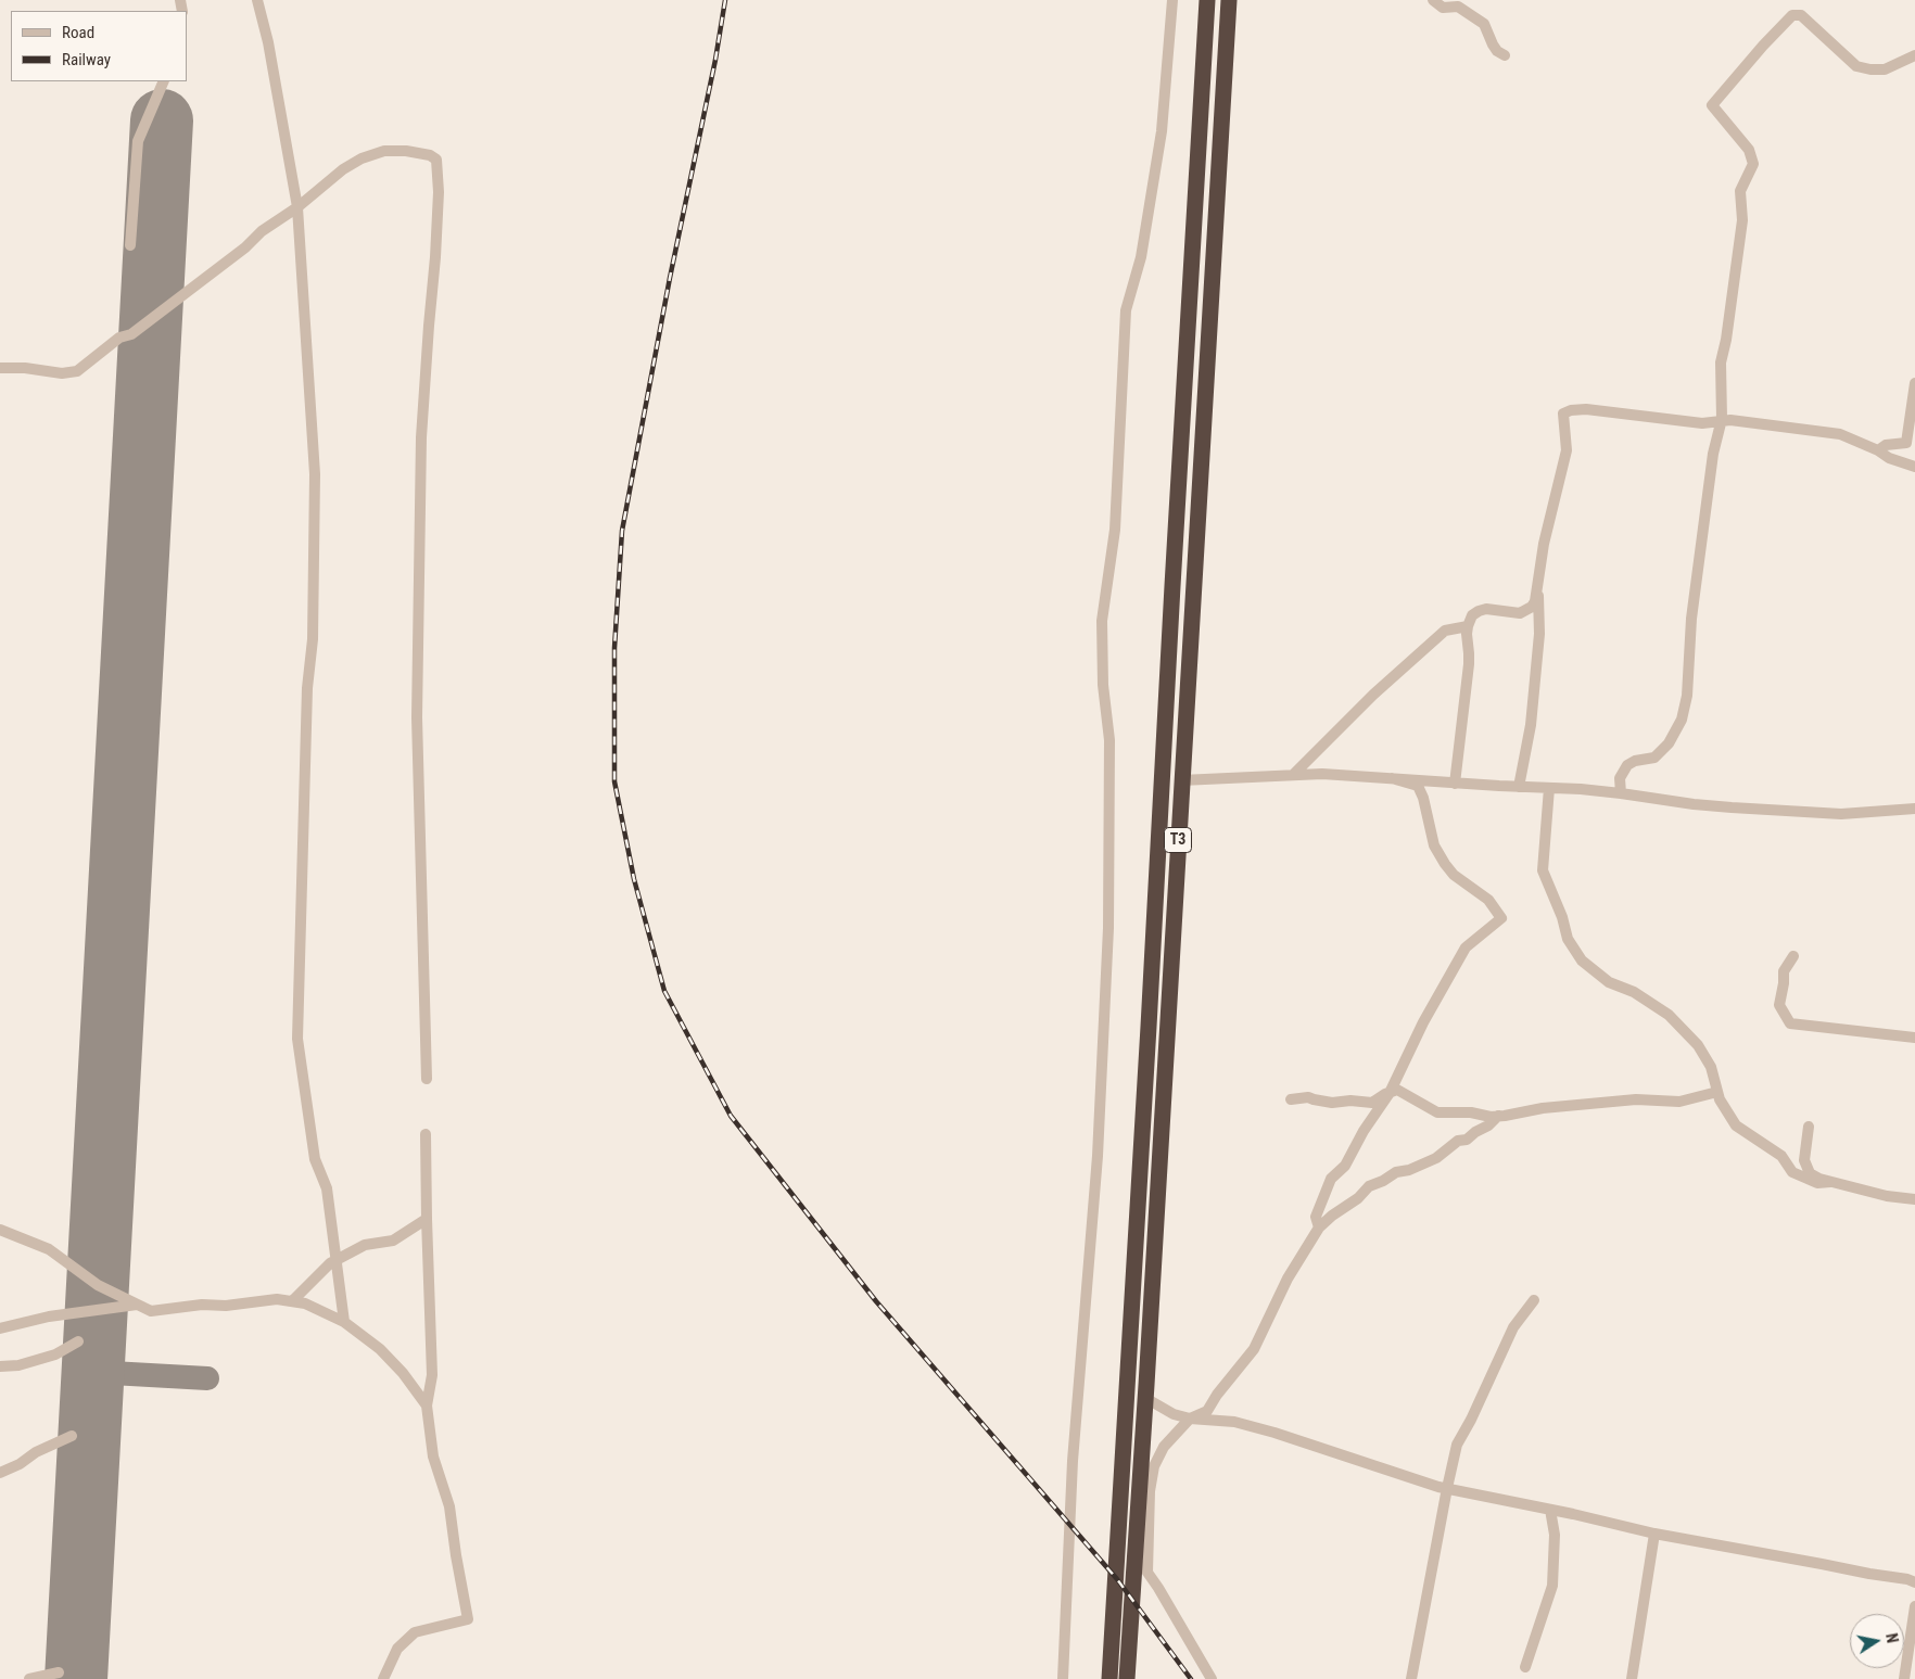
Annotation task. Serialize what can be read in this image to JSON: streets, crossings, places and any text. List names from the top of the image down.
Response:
{
  "streets": {
    "highway": ["T3"]
  },
  "legend": ["Road", "Railway"],
  "north": "right"
}
